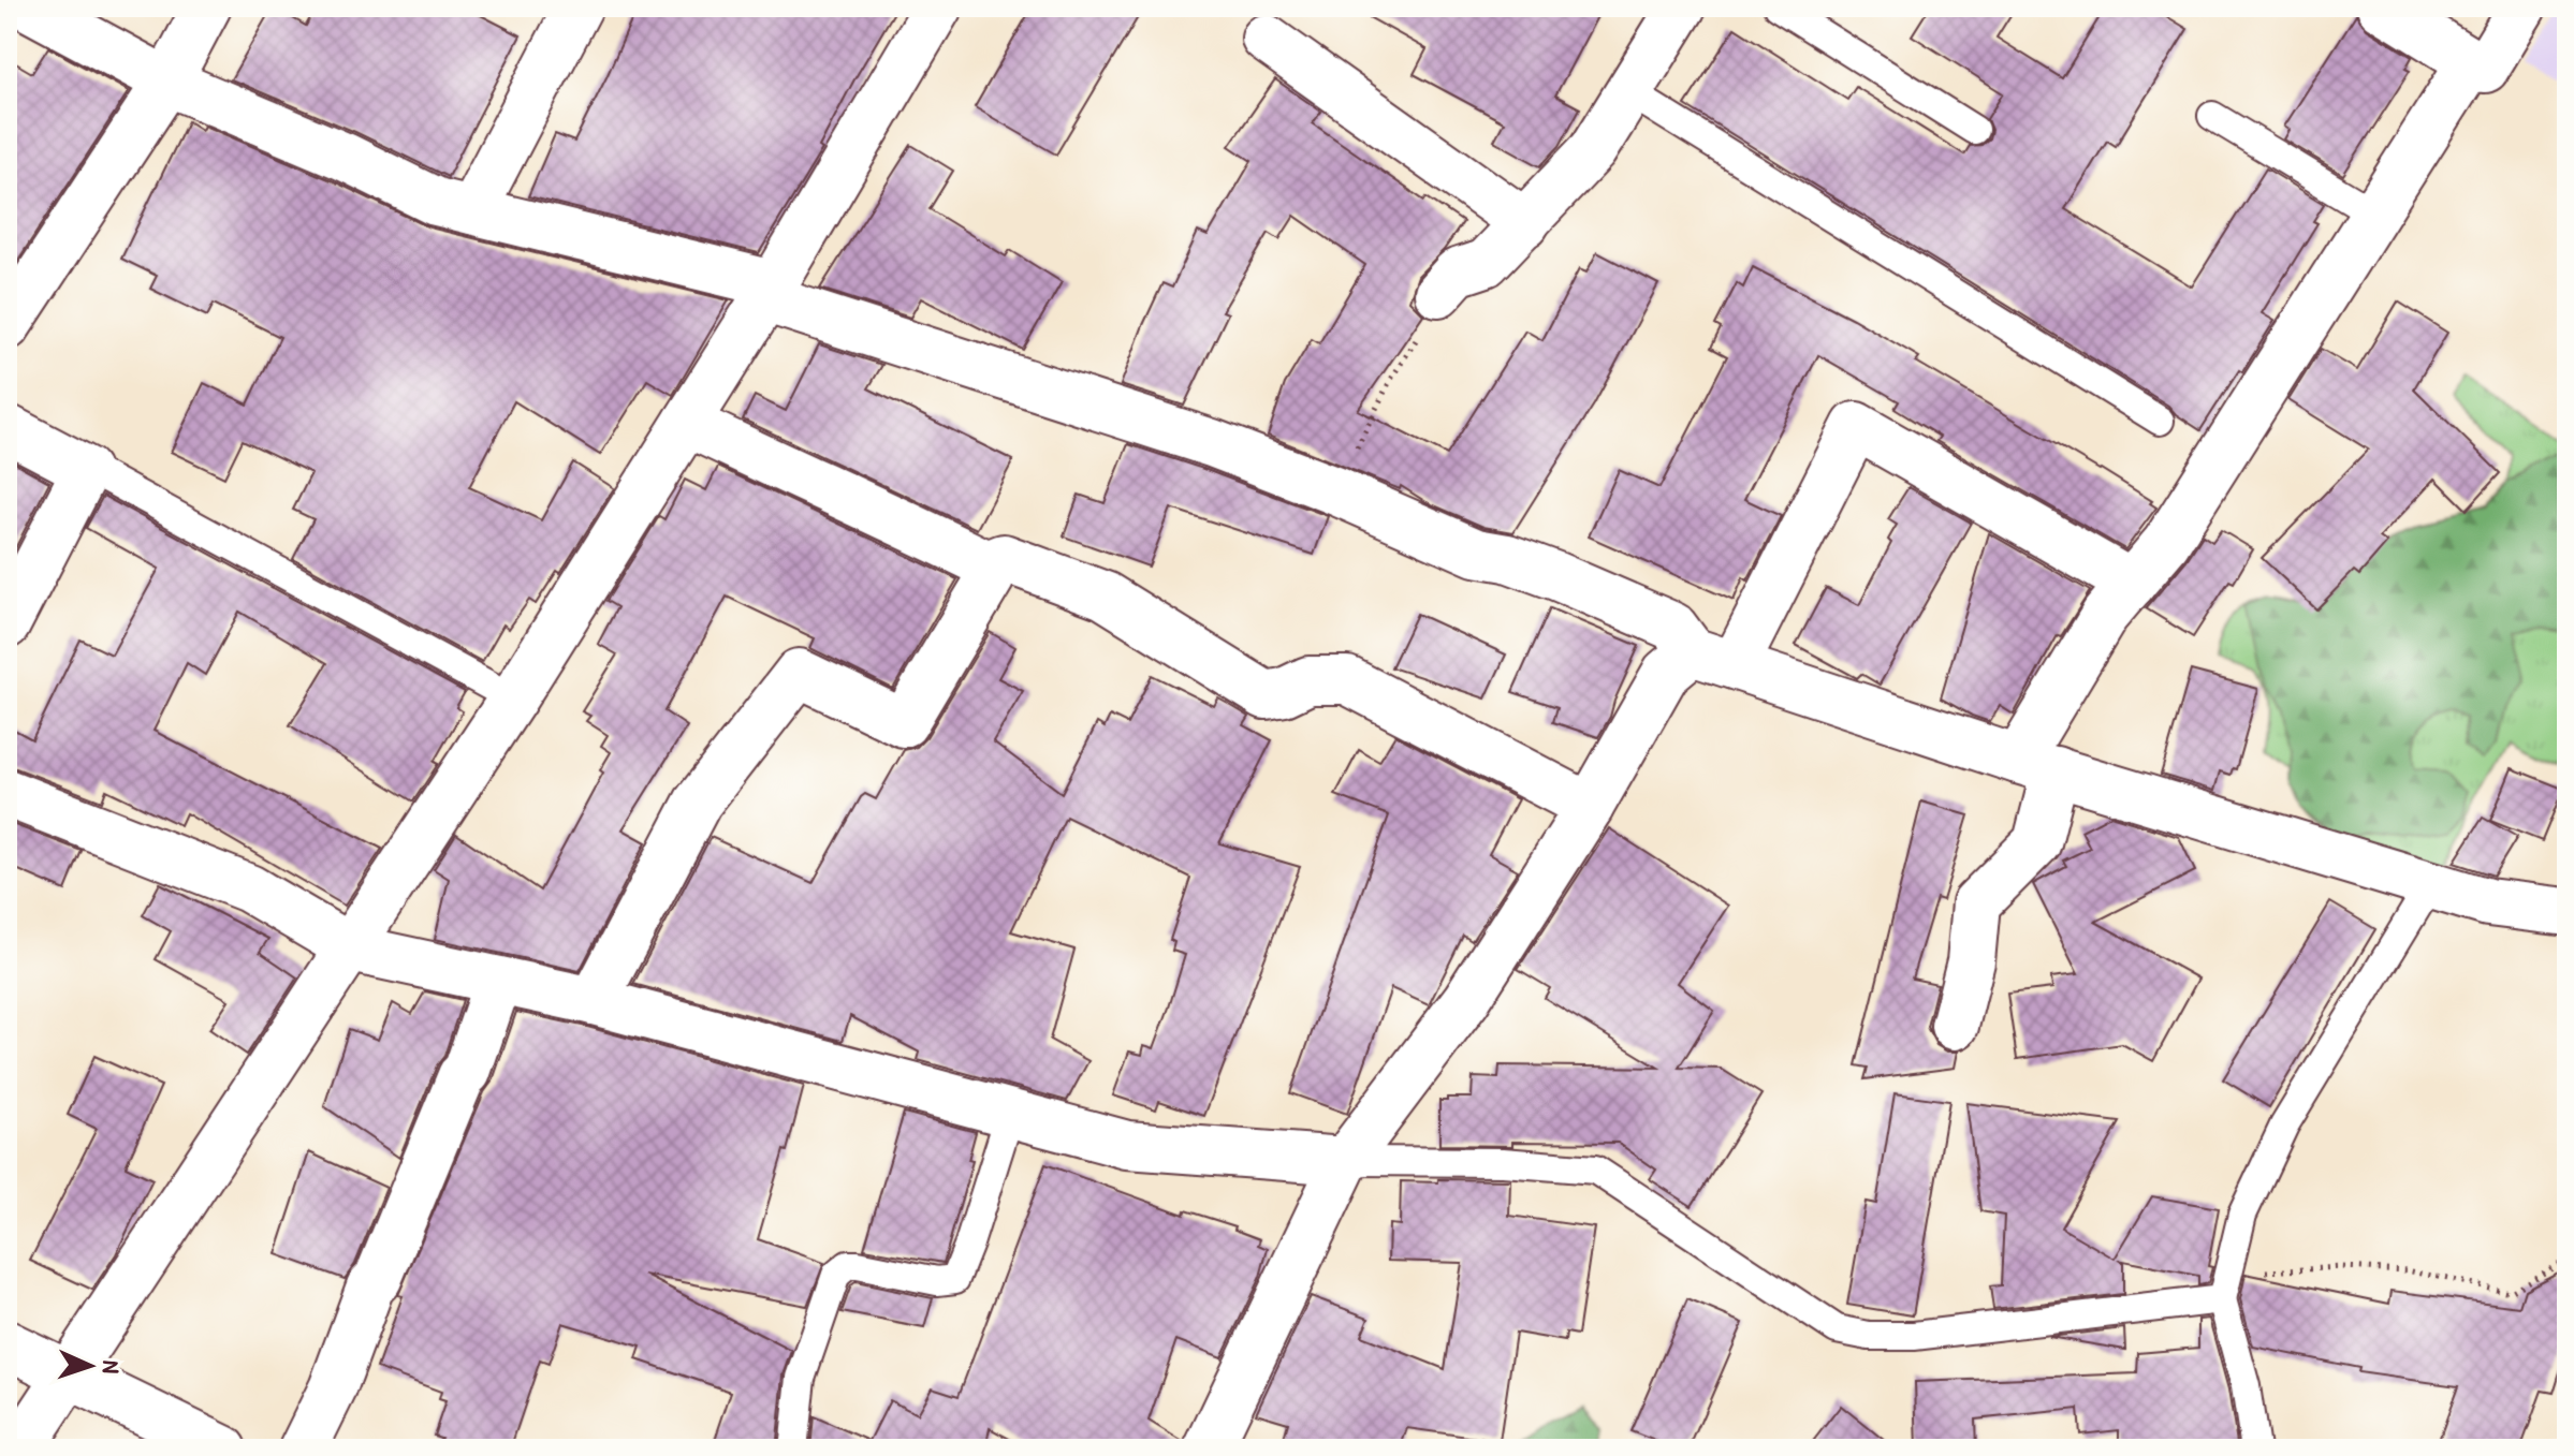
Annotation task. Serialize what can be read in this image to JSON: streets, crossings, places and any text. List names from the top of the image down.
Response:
{
  "north": "right"
}
